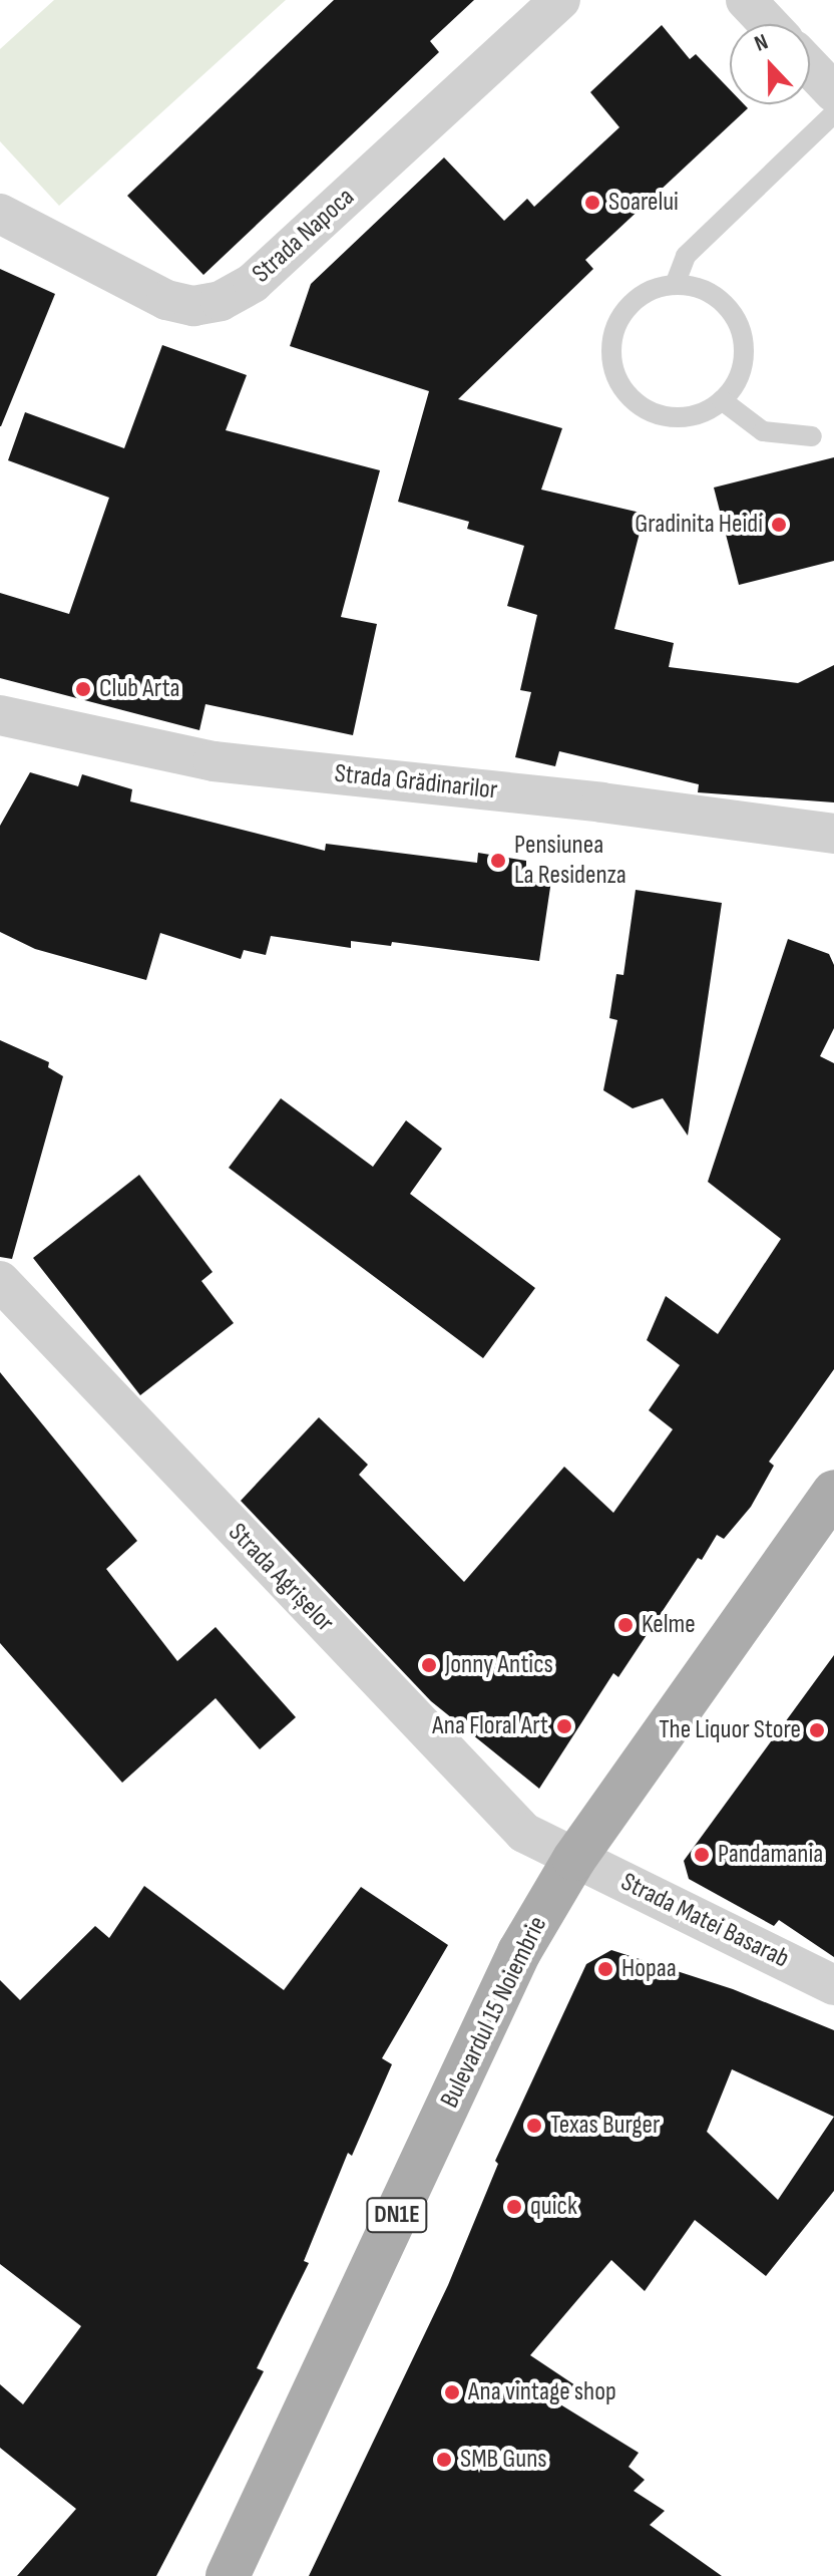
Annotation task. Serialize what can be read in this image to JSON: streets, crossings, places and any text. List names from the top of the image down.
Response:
{
  "streets": {
    "main road": ["Bulevardul 15 Noiembrie", "DN1E"],
    "street": [
      "Strada Napoca",
      "Strada Grădinarilor",
      "Strada Agrișelor",
      "Strada Matei Basarab"
    ]
  },
  "crossings": [
    ["Strada Agrișelor", "Strada Matei Basarab"],
    ["Strada Agrișelor", "Bulevardul 15 Noiembrie"],
    ["Strada Matei Basarab", "Bulevardul 15 Noiembrie"]
  ],
  "places": [
    "Soarelui",
    "Gradinita Heidi",
    "Club Arta",
    "Pensiunea La Residenza",
    "Kelme",
    "Jonny Antics",
    "Ana Floral Art",
    "The Liquor Store",
    "Pandamania",
    "Hopaa",
    "Texas Burger",
    "quick",
    "Ana vintage shop",
    "SMB Guns"
  ],
  "north": "top"
}
